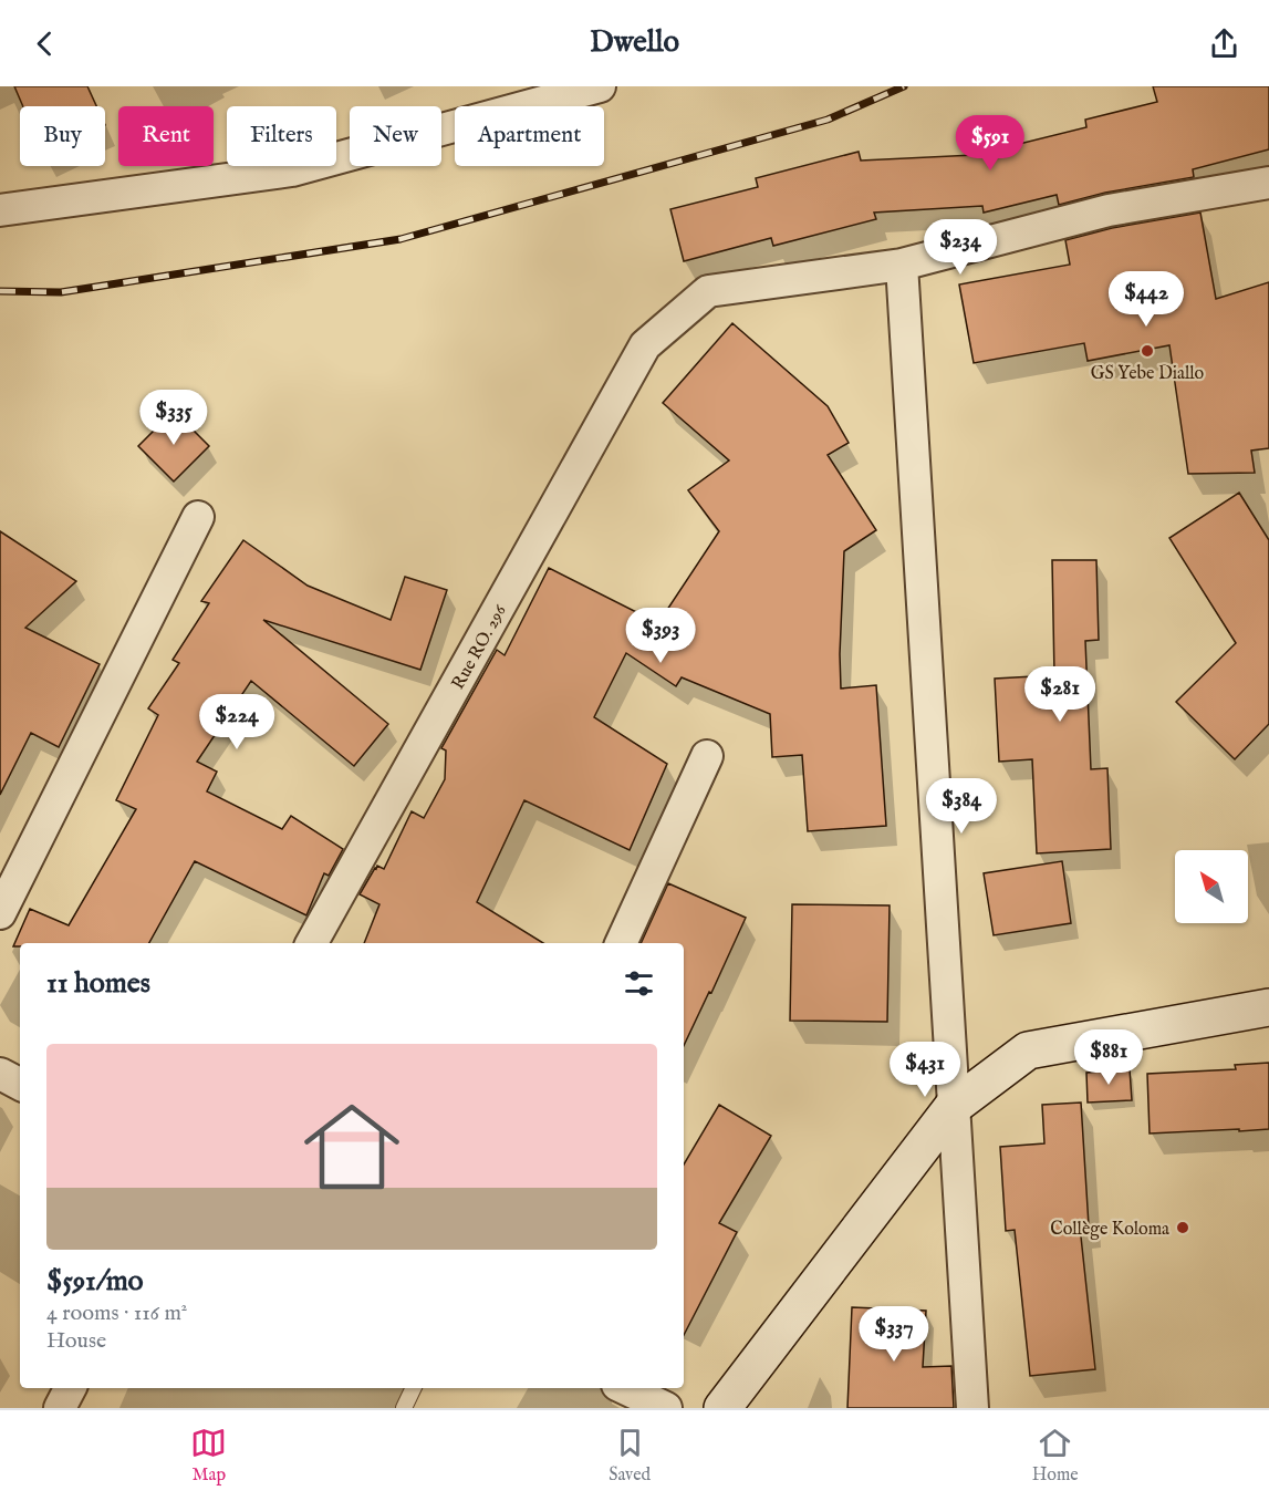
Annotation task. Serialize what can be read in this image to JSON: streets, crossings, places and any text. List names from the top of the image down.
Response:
{
  "streets": {
    "street": ["Rue RO. 296"]
  },
  "places": ["GS Yebe Diallo", "Collège Koloma"],
  "north": "top left",
  "page": {
    "header": "Dwello",
    "chip": [
      "Buy",
      "Rent",
      "Filters",
      "New",
      "Apartment"
    ],
    "price": [
      "$591",
      "$234",
      "$442",
      "$335",
      "$393",
      "$281",
      "$224",
      "$384",
      "$881",
      "$431",
      "$337"
    ],
    "heading": "11 homes",
    "list": [
      {
        "name": "$591/mo",
        "note": "4 rooms · 116 m² · House"
      }
    ],
    "tabs": ["Map", "Saved", "Home"]
  }
}
